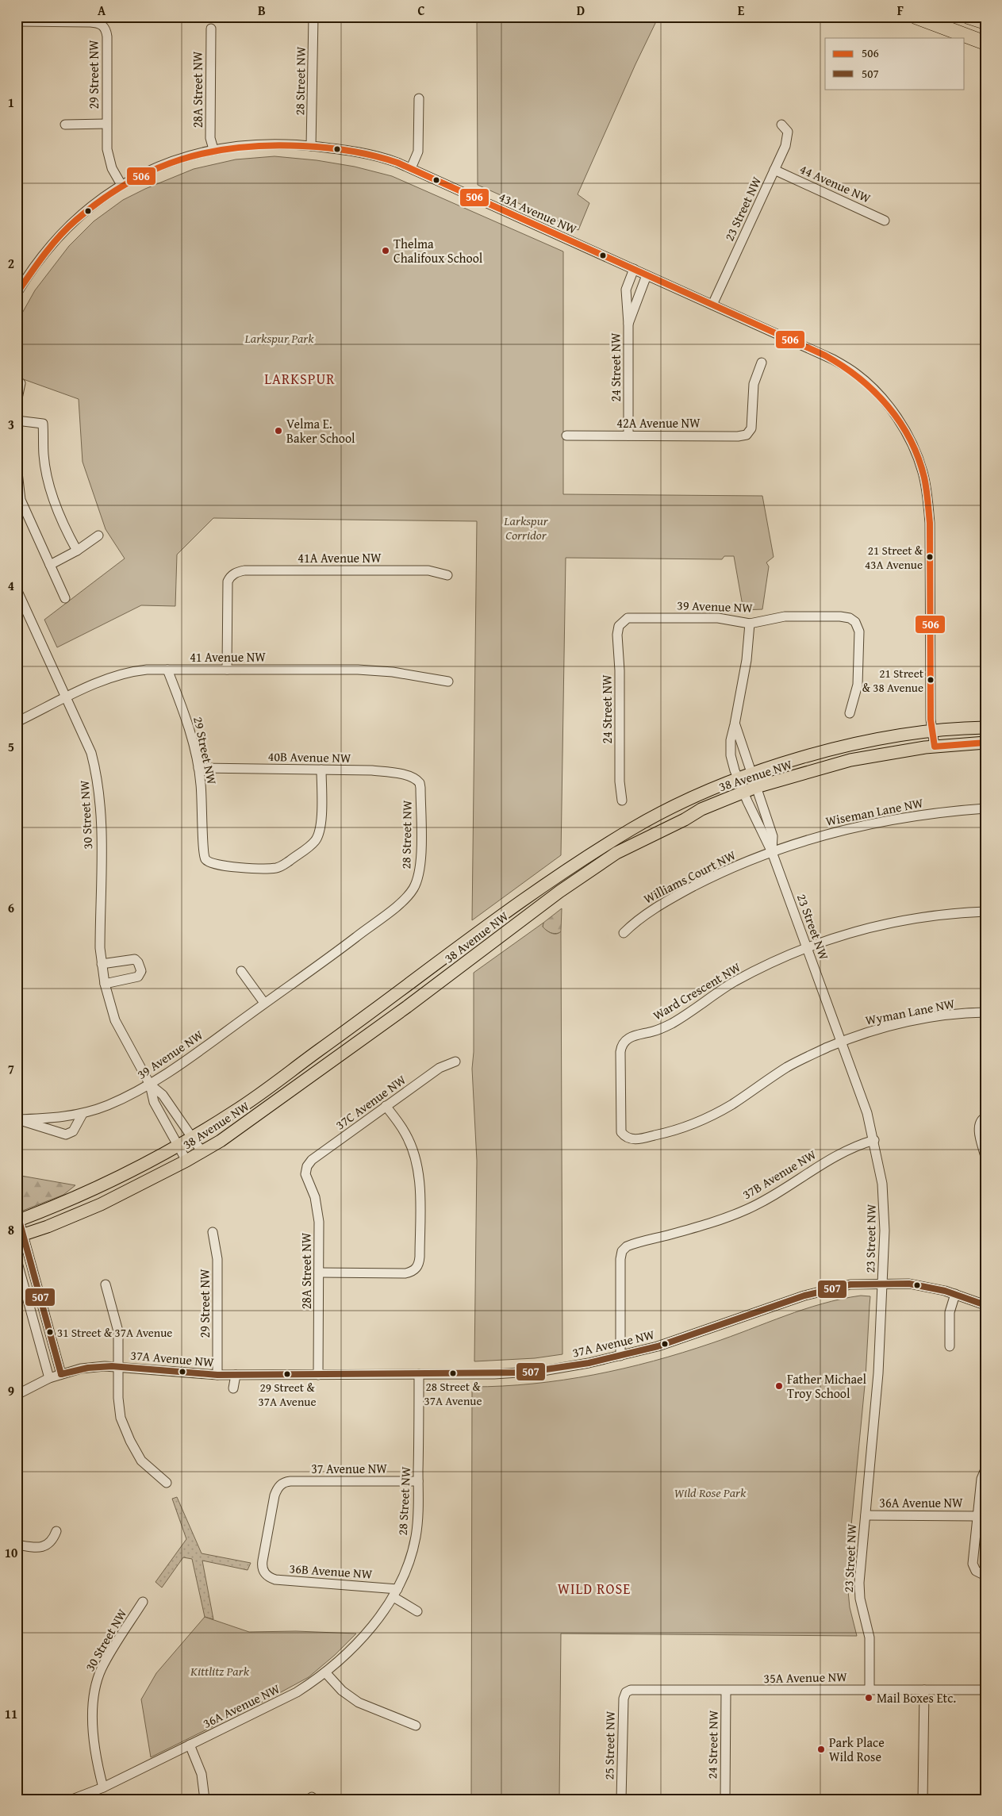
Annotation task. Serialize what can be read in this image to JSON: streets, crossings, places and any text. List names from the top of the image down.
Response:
{
  "streets": {
    "main road": ["38 Avenue NW"],
    "street": [
      "29 Street NW",
      "28 Street NW",
      "28A Street NW",
      "44 Avenue NW",
      "23 Street NW",
      "43A Avenue NW",
      "24 Street NW",
      "42A Avenue NW",
      "41A Avenue NW",
      "39 Avenue NW",
      "41 Avenue NW",
      "40B Avenue NW",
      "Wiseman Lane NW",
      "30 Street NW",
      "Williams Court NW",
      "Ward Crescent NW",
      "Wyman Lane NW",
      "37C Avenue NW",
      "37B Avenue NW",
      "37A Avenue NW",
      "37 Avenue NW",
      "36A Avenue NW",
      "36B Avenue NW",
      "35A Avenue NW",
      "25 Street NW"
    ]
  },
  "crossings": [
    ["29 Street NW", "43A Avenue NW"],
    ["29 Street NW", "41 Avenue NW"],
    ["29 Street NW", "40B Avenue NW"],
    ["29 Street NW", "37A Avenue NW"],
    ["28 Street NW", "43A Avenue NW"],
    ["28 Street NW", "39 Avenue NW"],
    ["28 Street NW", "40B Avenue NW"],
    ["28 Street NW", "37A Avenue NW"],
    ["28 Street NW", "37 Avenue NW"],
    ["28 Street NW", "36A Avenue NW"],
    ["28 Street NW", "36B Avenue NW"],
    ["28A Street NW", "43A Avenue NW"],
    ["28A Street NW", "37C Avenue NW"],
    ["28A Street NW", "37A Avenue NW"],
    ["44 Avenue NW", "23 Street NW"],
    ["23 Street NW", "43A Avenue NW"],
    ["23 Street NW", "39 Avenue NW"],
    ["23 Street NW", "38 Avenue NW"],
    ["23 Street NW", "Wiseman Lane NW"],
    ["23 Street NW", "Williams Court NW"],
    ["23 Street NW", "Ward Crescent NW"],
    ["23 Street NW", "Wyman Lane NW"],
    ["23 Street NW", "37B Avenue NW"],
    ["23 Street NW", "37A Avenue NW"],
    ["23 Street NW", "36A Avenue NW"],
    ["23 Street NW", "35A Avenue NW"],
    ["43A Avenue NW", "24 Street NW"],
    ["43A Avenue NW", "38 Avenue NW"],
    ["24 Street NW", "42A Avenue NW"],
    ["24 Street NW", "39 Avenue NW"],
    ["24 Street NW", "35A Avenue NW"],
    ["41A Avenue NW", "41 Avenue NW"],
    ["39 Avenue NW", "30 Street NW"],
    ["41 Avenue NW", "30 Street NW"],
    ["38 Avenue NW", "30 Street NW"],
    ["Wiseman Lane NW", "Williams Court NW"],
    ["30 Street NW", "36A Avenue NW"],
    ["Ward Crescent NW", "Wyman Lane NW"],
    ["37B Avenue NW", "37A Avenue NW"],
    ["37 Avenue NW", "36B Avenue NW"],
    ["36A Avenue NW", "36B Avenue NW"],
    ["35A Avenue NW", "25 Street NW"]
  ],
  "districts": ["LARKSPUR", "WILD ROSE"],
  "parks": [
    "Larkspur Park",
    "Larkspur Corridor",
    "Wild Rose Park",
    "Kittlitz Park"
  ],
  "places": [
    "Thelma Chalifoux School",
    "Velma E. Baker School",
    "21 Street & 43A Avenue",
    "21 Street & 38 Avenue",
    "31 Street & 37A Avenue",
    "28 Street & 37A Avenue",
    "29 Street & 37A Avenue",
    "Father Michael Troy School",
    "Mail Boxes Etc.",
    "Park Place Wild Rose"
  ],
  "lines": ["transit line 506", "transit line 507"],
  "legend": ["506", "507"],
  "grid": {
    "columns": [
      "A",
      "B",
      "C",
      "D",
      "E",
      "F"
    ],
    "rows": [
      "1",
      "2",
      "3",
      "4",
      "5",
      "6",
      "7",
      "8",
      "9",
      "10",
      "11"
    ]
  }
}
